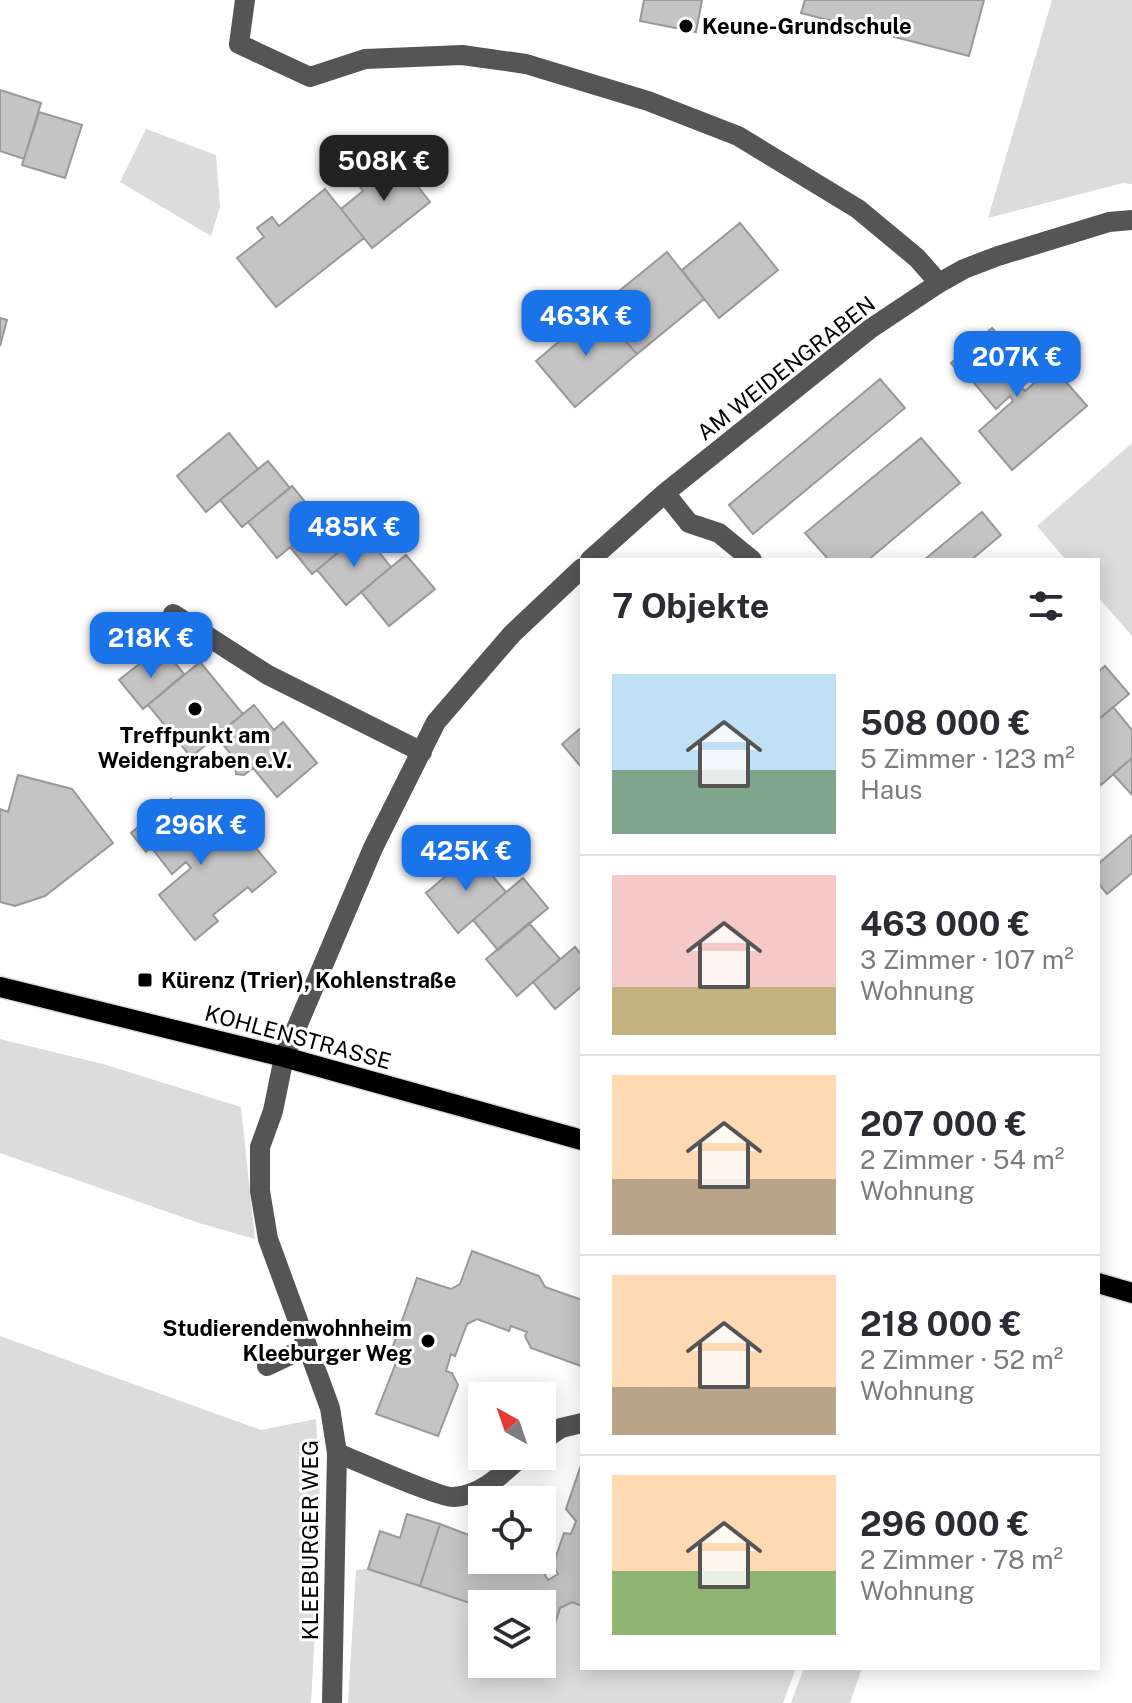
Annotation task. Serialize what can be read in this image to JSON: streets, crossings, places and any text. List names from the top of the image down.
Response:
{
  "streets": {
    "main road": ["KOHLENSTRASSE"],
    "street": ["AM WEIDENGRABEN", "KLEEBURGER WEG"]
  },
  "crossings": [
    ["KOHLENSTRASSE", "KLEEBURGER WEG"]
  ],
  "places": {
    "other": ["Keune-Grundschule", "Treffpunkt am Weidengraben e.V.", "Studierendenwohnheim Kleeburger Weg"],
    "transit": ["Kürenz (Trier), Kohlenstraße"]
  },
  "north": "top left",
  "page": {
    "price": [
      "508K €",
      "463K €",
      "207K €",
      "485K €",
      "218K €",
      "296K €",
      "425K €"
    ],
    "heading": "7 Objekte",
    "list": [
      {
        "name": "508 000 €",
        "note": "5 Zimmer · 123 m² · Haus"
      },
      {
        "name": "463 000 €",
        "note": "3 Zimmer · 107 m² · Wohnung"
      },
      {
        "name": "207 000 €",
        "note": "2 Zimmer · 54 m² · Wohnung"
      },
      {
        "name": "218 000 €",
        "note": "2 Zimmer · 52 m² · Wohnung"
      },
      {
        "name": "296 000 €",
        "note": "2 Zimmer · 78 m² · Wohnung"
      }
    ]
  }
}
